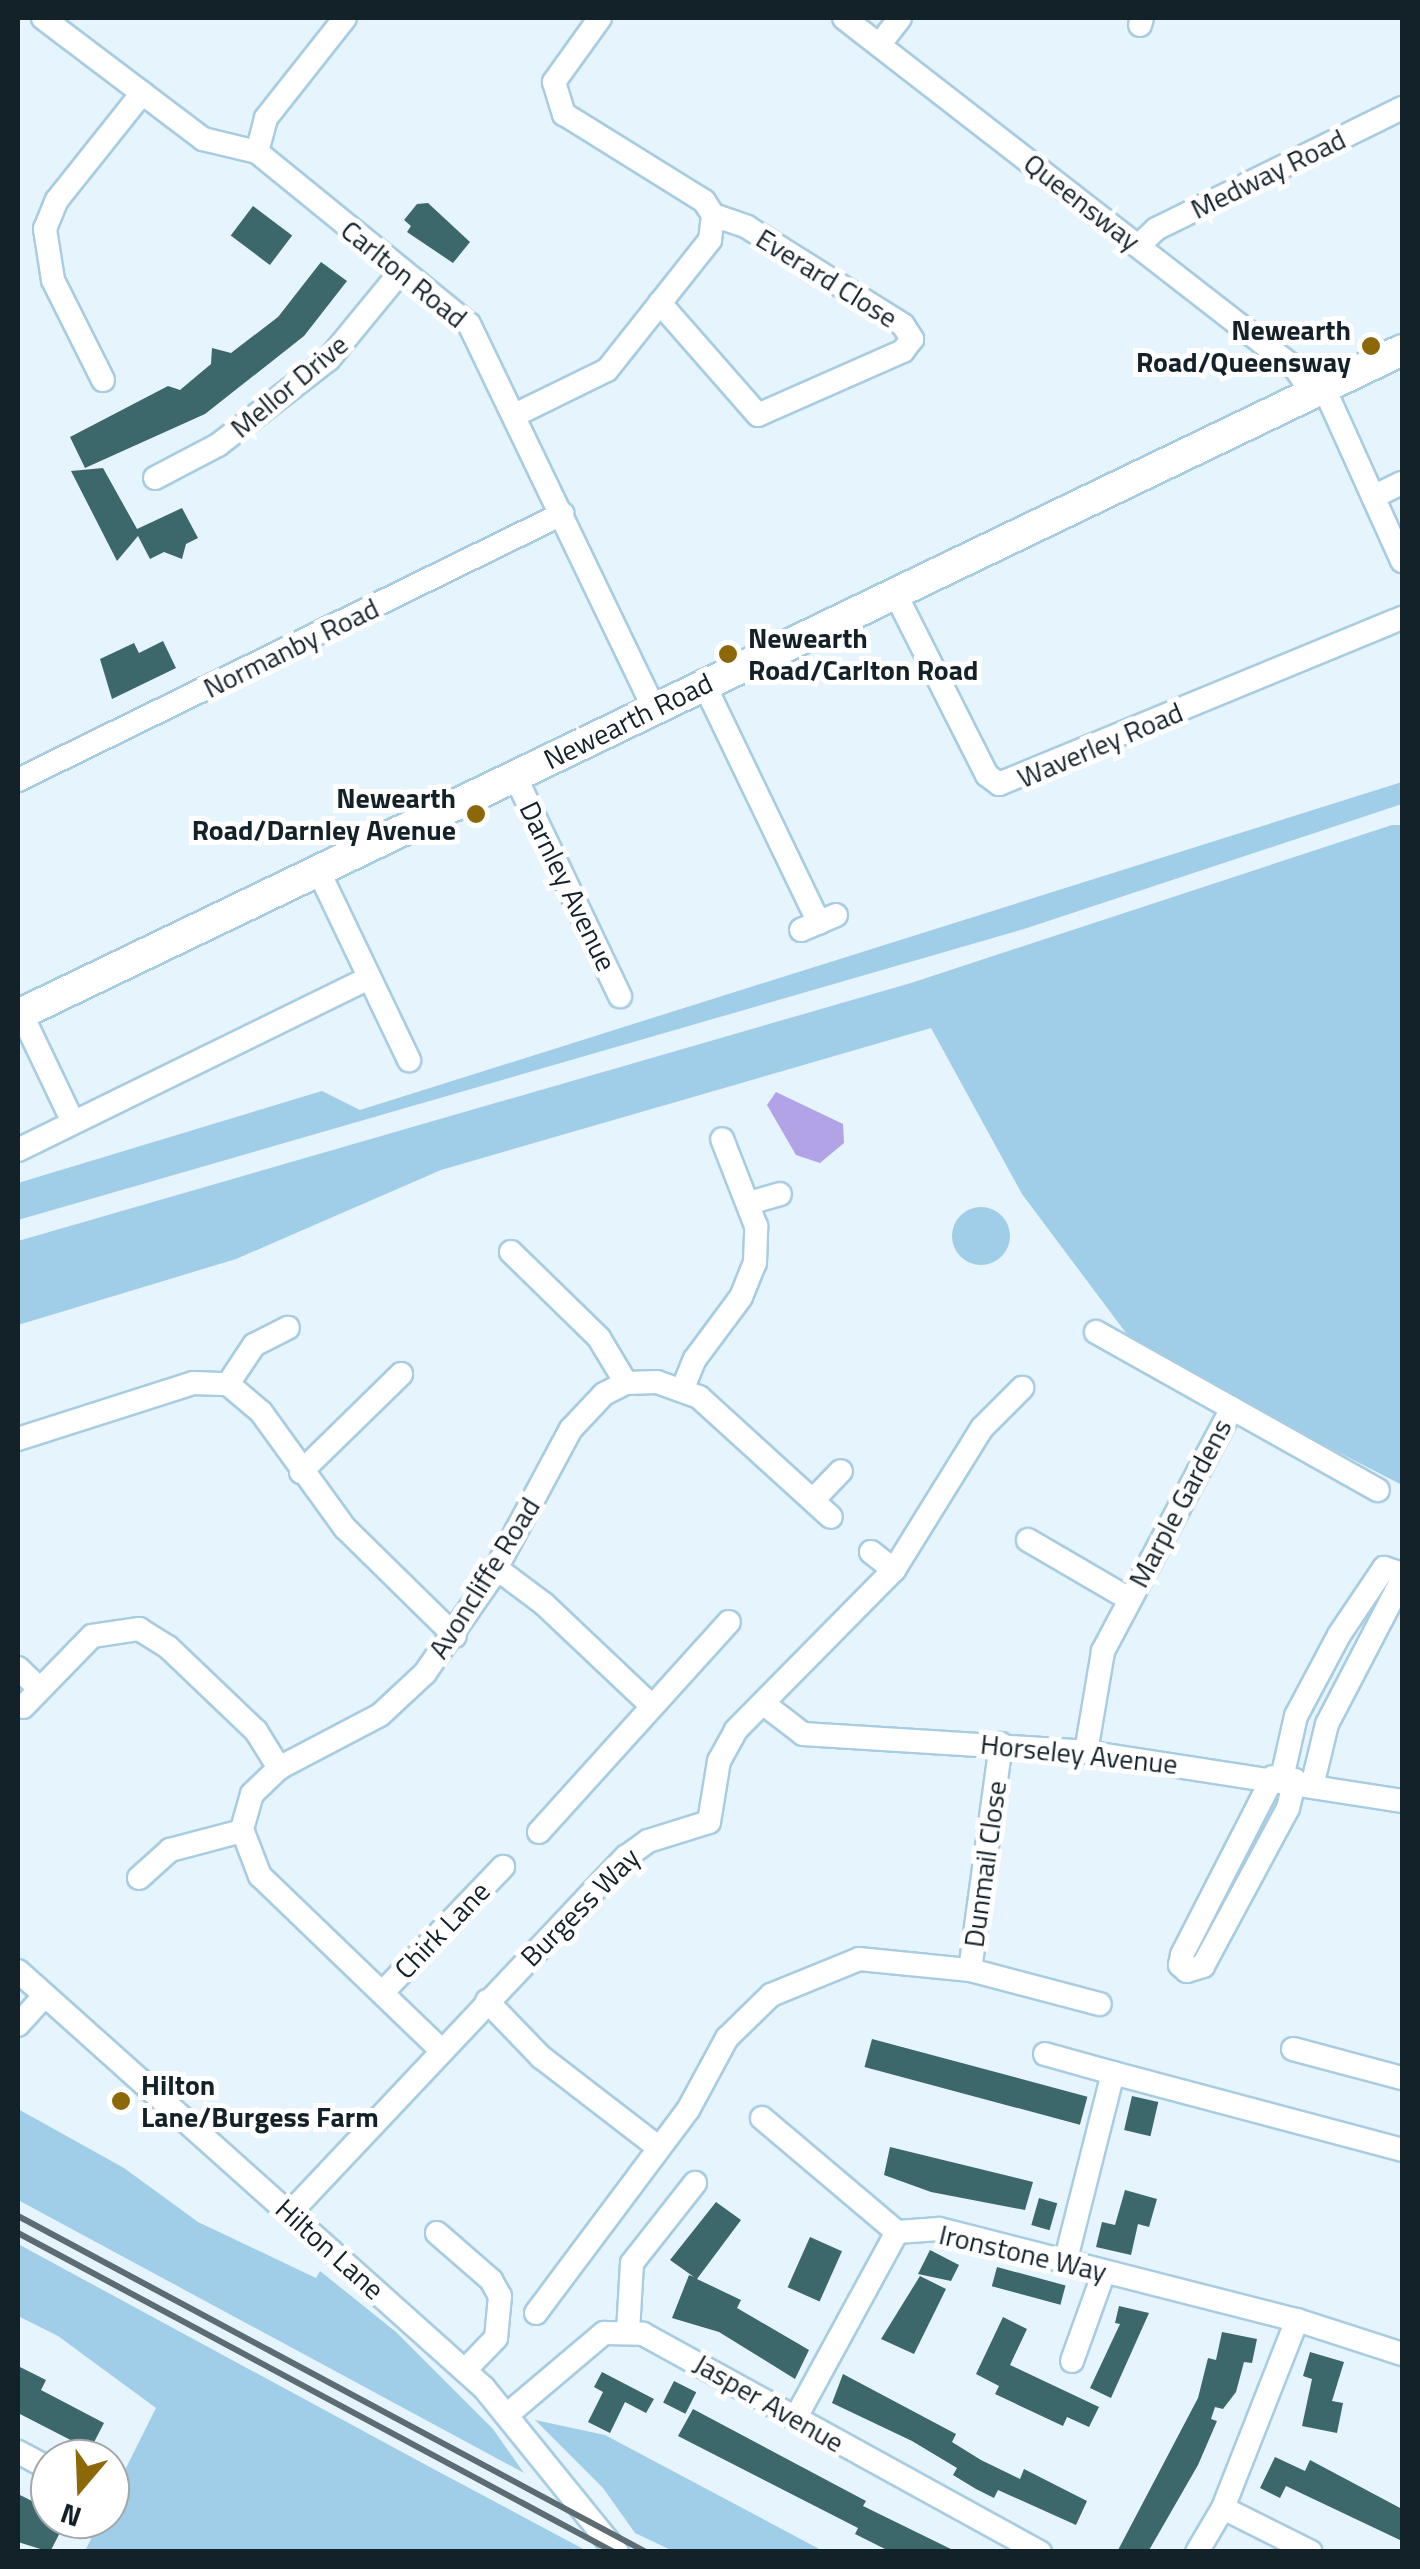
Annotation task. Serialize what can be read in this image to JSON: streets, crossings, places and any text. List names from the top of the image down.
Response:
{
  "streets": {
    "main road": ["Newearth Road"],
    "street": [
      "Medway Road",
      "Queensway",
      "Carlton Road",
      "Everard Close",
      "Mellor Drive",
      "Normanby Road",
      "Waverley Road",
      "Darnley Avenue",
      "Marple Gardens",
      "Avoncliffe Road",
      "Horseley Avenue",
      "Dunmail Close",
      "Burgess Way",
      "Chirk Lane",
      "Hilton Lane",
      "Ironstone Way",
      "Jasper Avenue"
    ]
  },
  "crossings": [
    ["Medway Road", "Queensway"],
    ["Queensway", "Newearth Road"],
    ["Carlton Road", "Mellor Drive"],
    ["Carlton Road", "Normanby Road"],
    ["Carlton Road", "Newearth Road"],
    ["Newearth Road", "Waverley Road"],
    ["Newearth Road", "Darnley Avenue"],
    ["Marple Gardens", "Horseley Avenue"],
    ["Horseley Avenue", "Dunmail Close"],
    ["Horseley Avenue", "Burgess Way"],
    ["Burgess Way", "Hilton Lane"]
  ],
  "places": [
    "Newearth Road/Queensway",
    "Newearth Road/Carlton Road",
    "Newearth Road/Darnley Avenue",
    "Hilton Lane/Burgess Farm"
  ],
  "north": "bottom"
}
